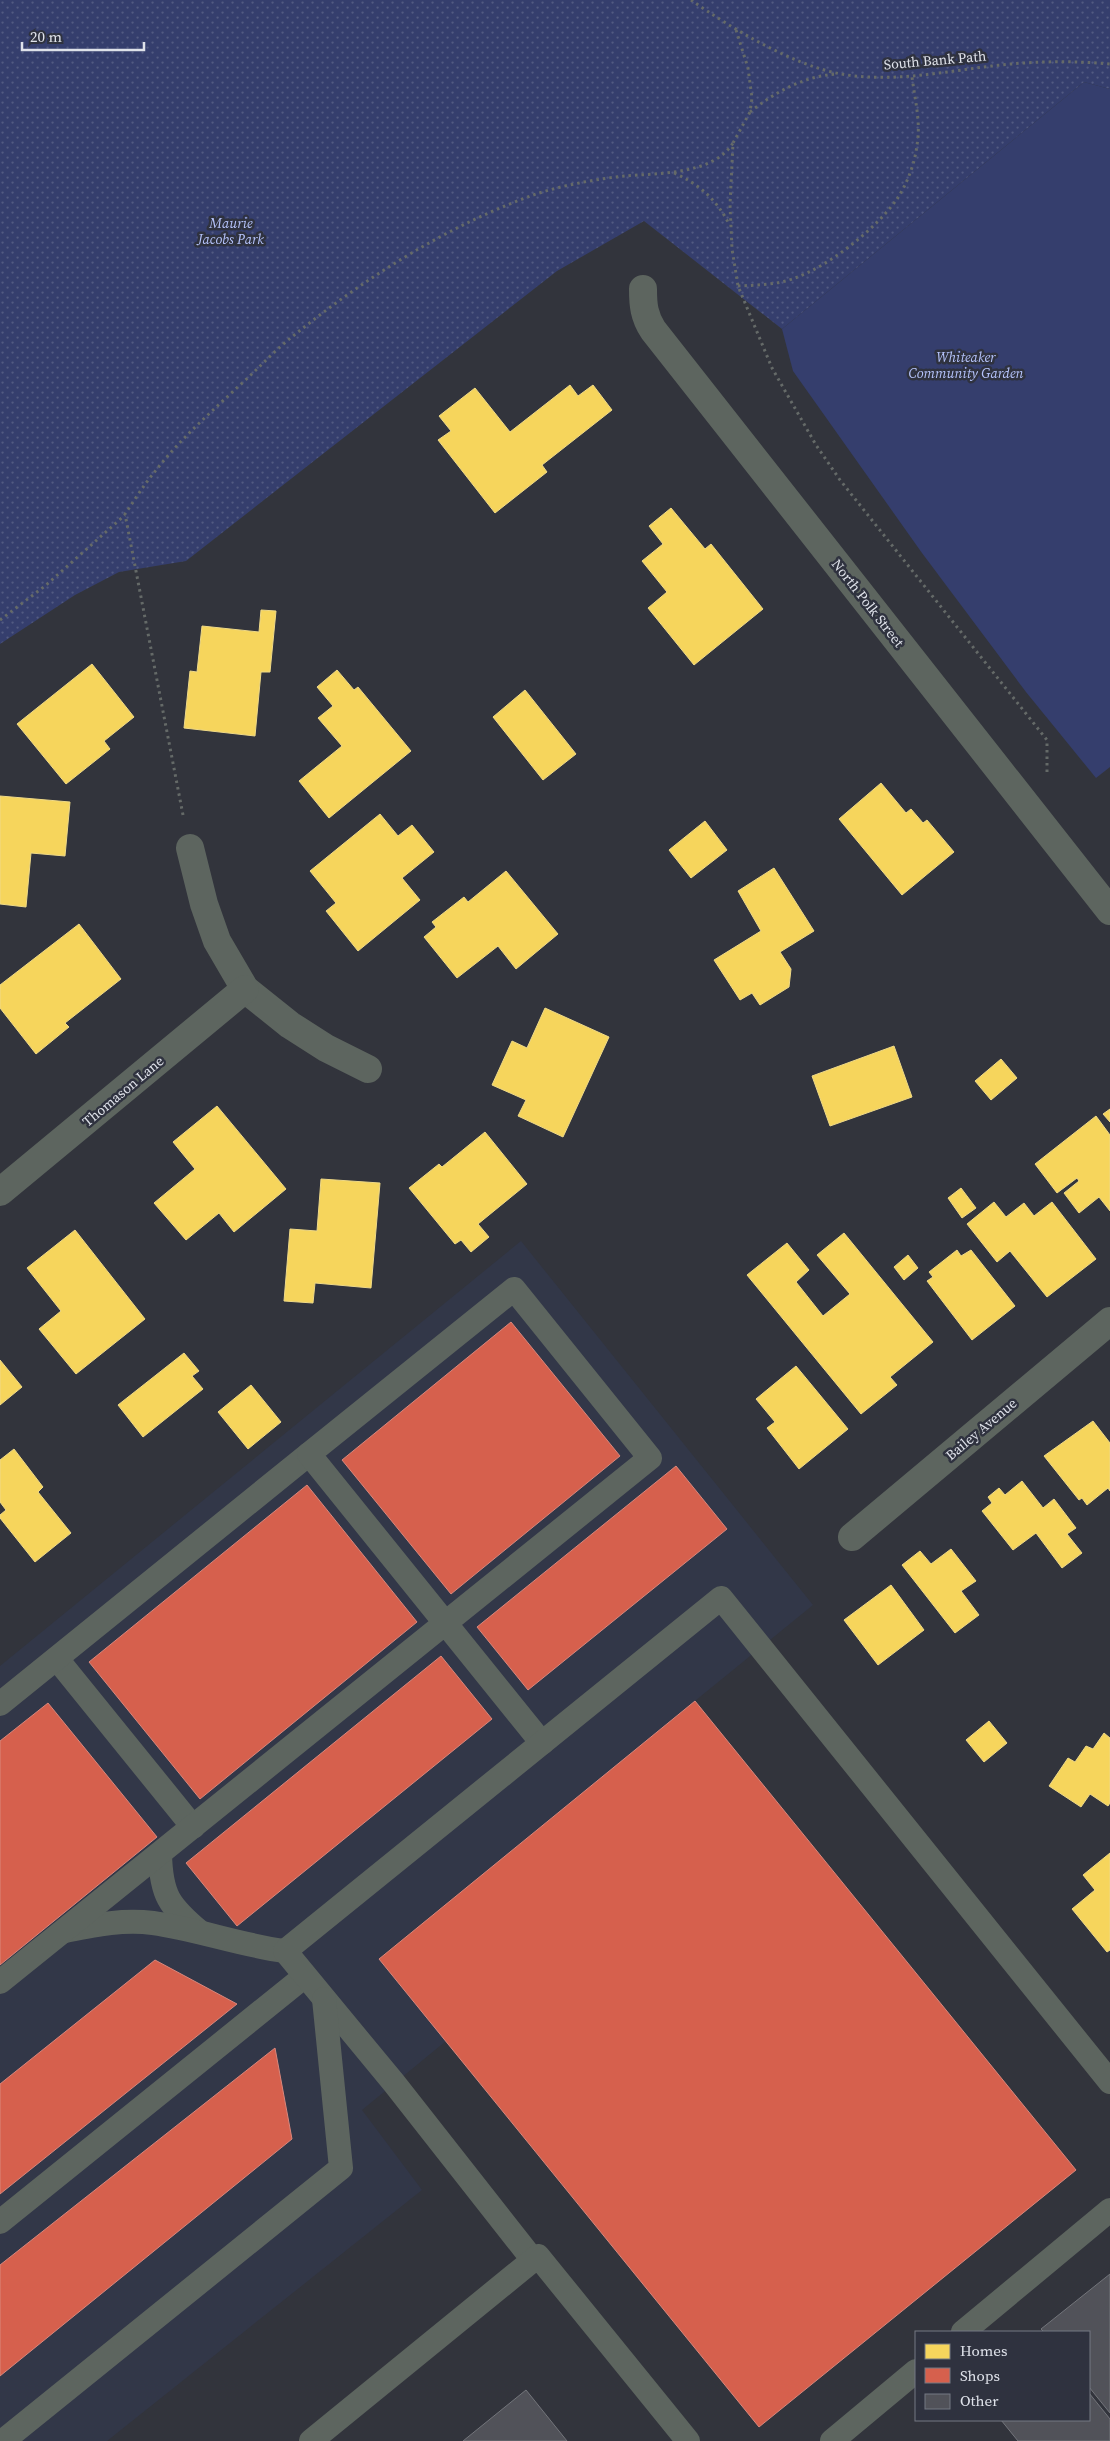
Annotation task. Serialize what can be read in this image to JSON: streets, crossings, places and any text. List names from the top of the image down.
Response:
{
  "streets": {
    "street": ["North Polk Street", "Thomason Lane", "Bailey Avenue"],
    "path": ["South Bank Path"]
  },
  "parks": ["Maurie Jacobs Park", "Whiteaker Community Garden"],
  "legend": ["Homes", "Shops", "Other"],
  "scale_bar": "20 m"
}
